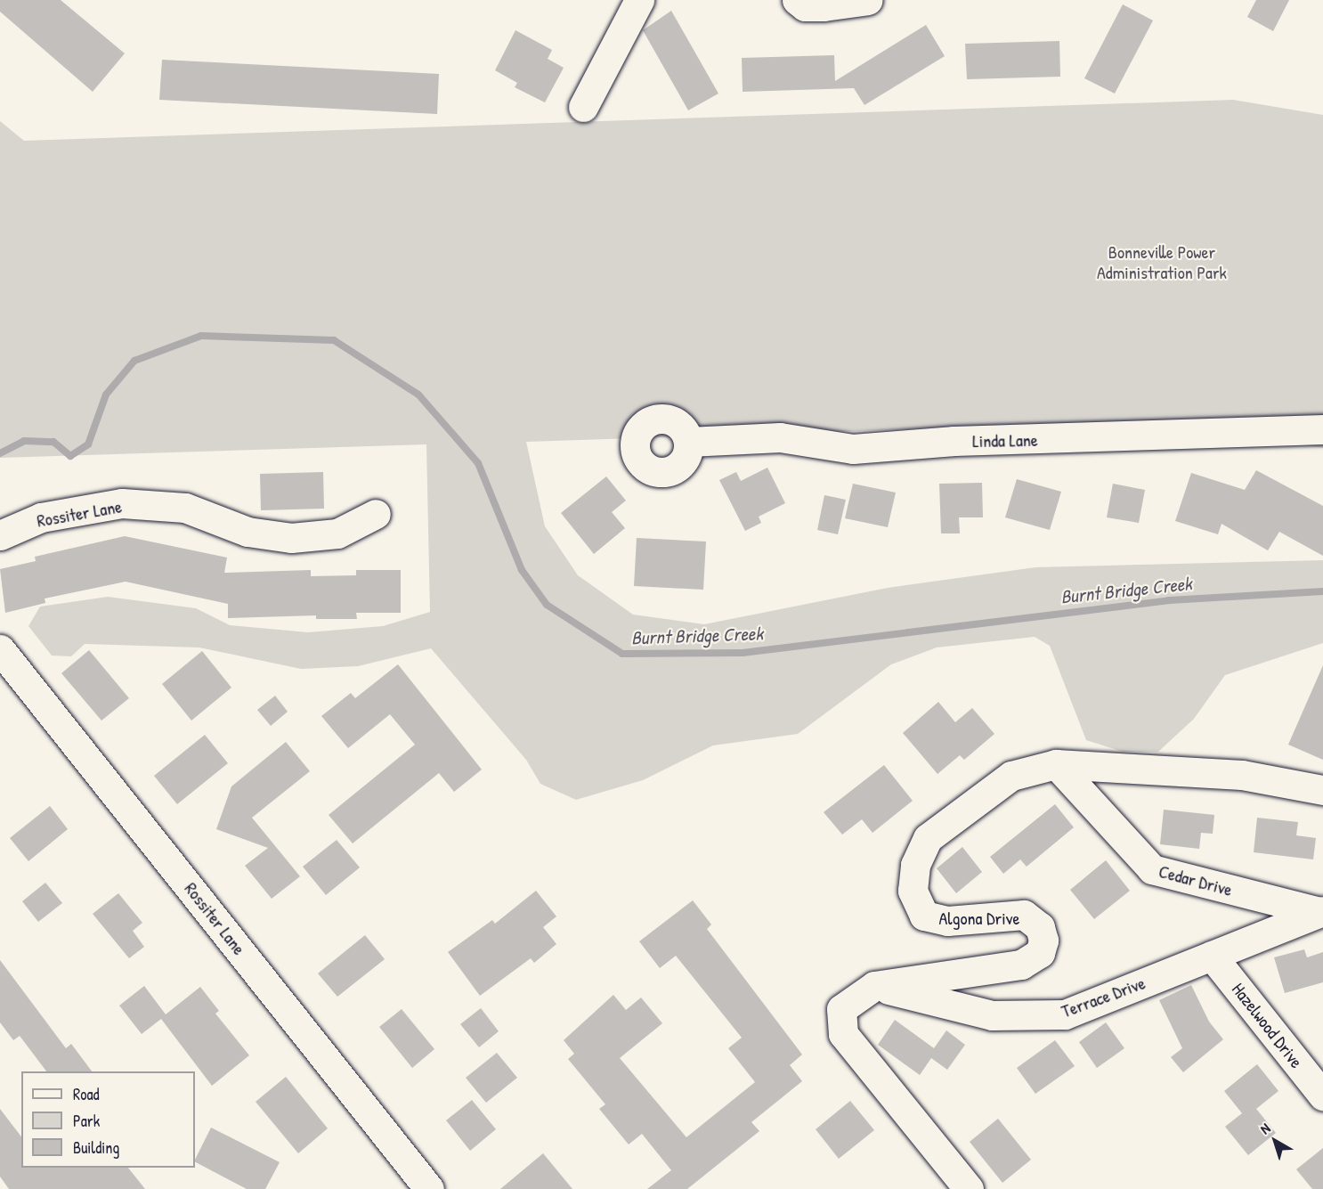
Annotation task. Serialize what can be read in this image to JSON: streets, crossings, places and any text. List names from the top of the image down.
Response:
{
  "streets": {
    "street": [
      "Linda Lane",
      "Rossiter Lane",
      "Cedar Drive",
      "Algona Drive",
      "Terrace Drive",
      "Hazelwood Drive"
    ]
  },
  "crossings": [
    ["Cedar Drive", "Algona Drive"],
    ["Cedar Drive", "Terrace Drive"],
    ["Algona Drive", "Terrace Drive"],
    ["Terrace Drive", "Hazelwood Drive"]
  ],
  "water": ["Burnt Bridge Creek"],
  "parks": ["Bonneville Power Administration Park"],
  "legend": ["Road", "Park", "Building"],
  "north": "top left"
}
